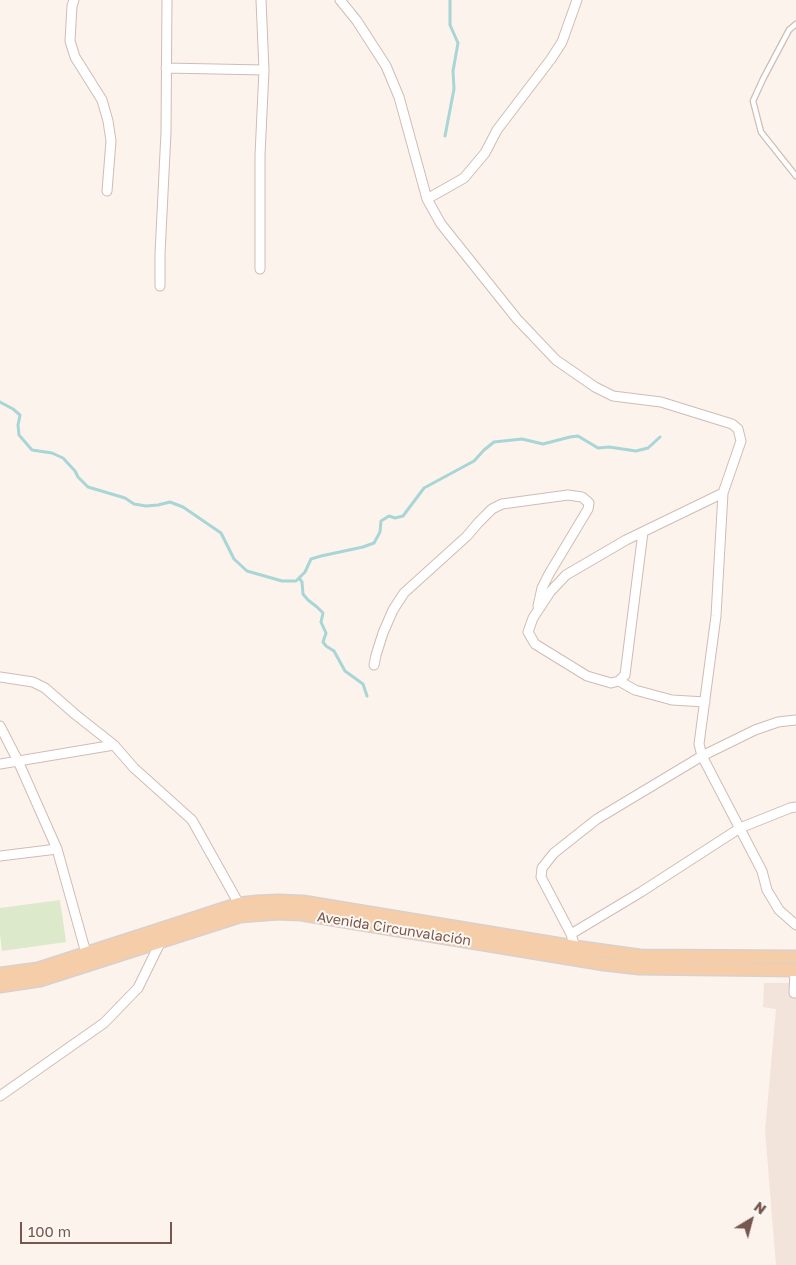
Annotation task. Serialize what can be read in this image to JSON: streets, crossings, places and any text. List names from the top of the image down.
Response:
{
  "streets": {
    "main road": ["Avenida Circunvalación"]
  },
  "scale_bar": "100 m",
  "north": "top right"
}
